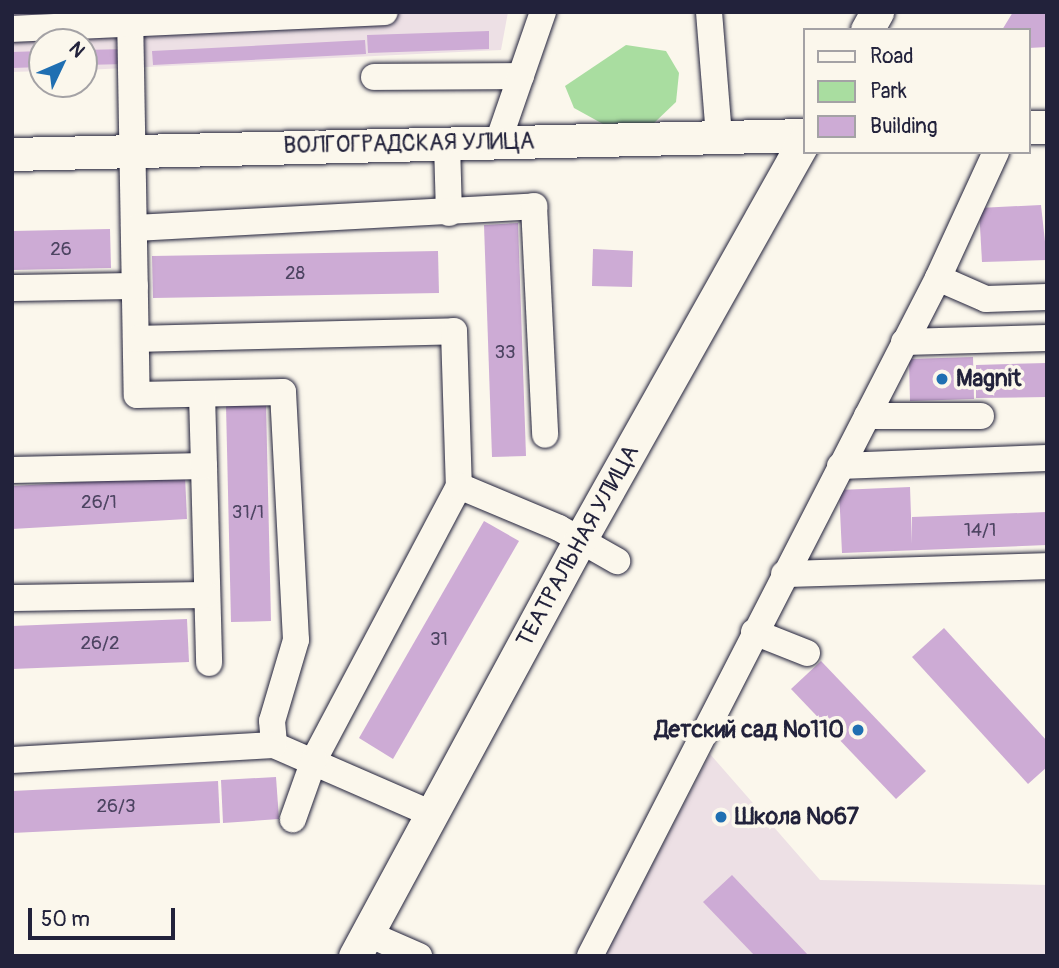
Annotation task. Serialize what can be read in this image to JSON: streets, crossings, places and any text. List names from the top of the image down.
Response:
{
  "streets": {
    "main road": ["ВОЛГОГРАДСКАЯ УЛИЦА", "ТЕАТРАЛЬНАЯ УЛИЦА"]
  },
  "places": ["Magnit", "Детский сад №110", "Школа №67"],
  "house_numbers": [
    "26",
    "28",
    "33",
    "26/1",
    "31/1",
    "14/1",
    "31",
    "26/2",
    "26/3"
  ],
  "legend": ["Road", "Park", "Building"],
  "scale_bar": "50 m",
  "north": "top right"
}
